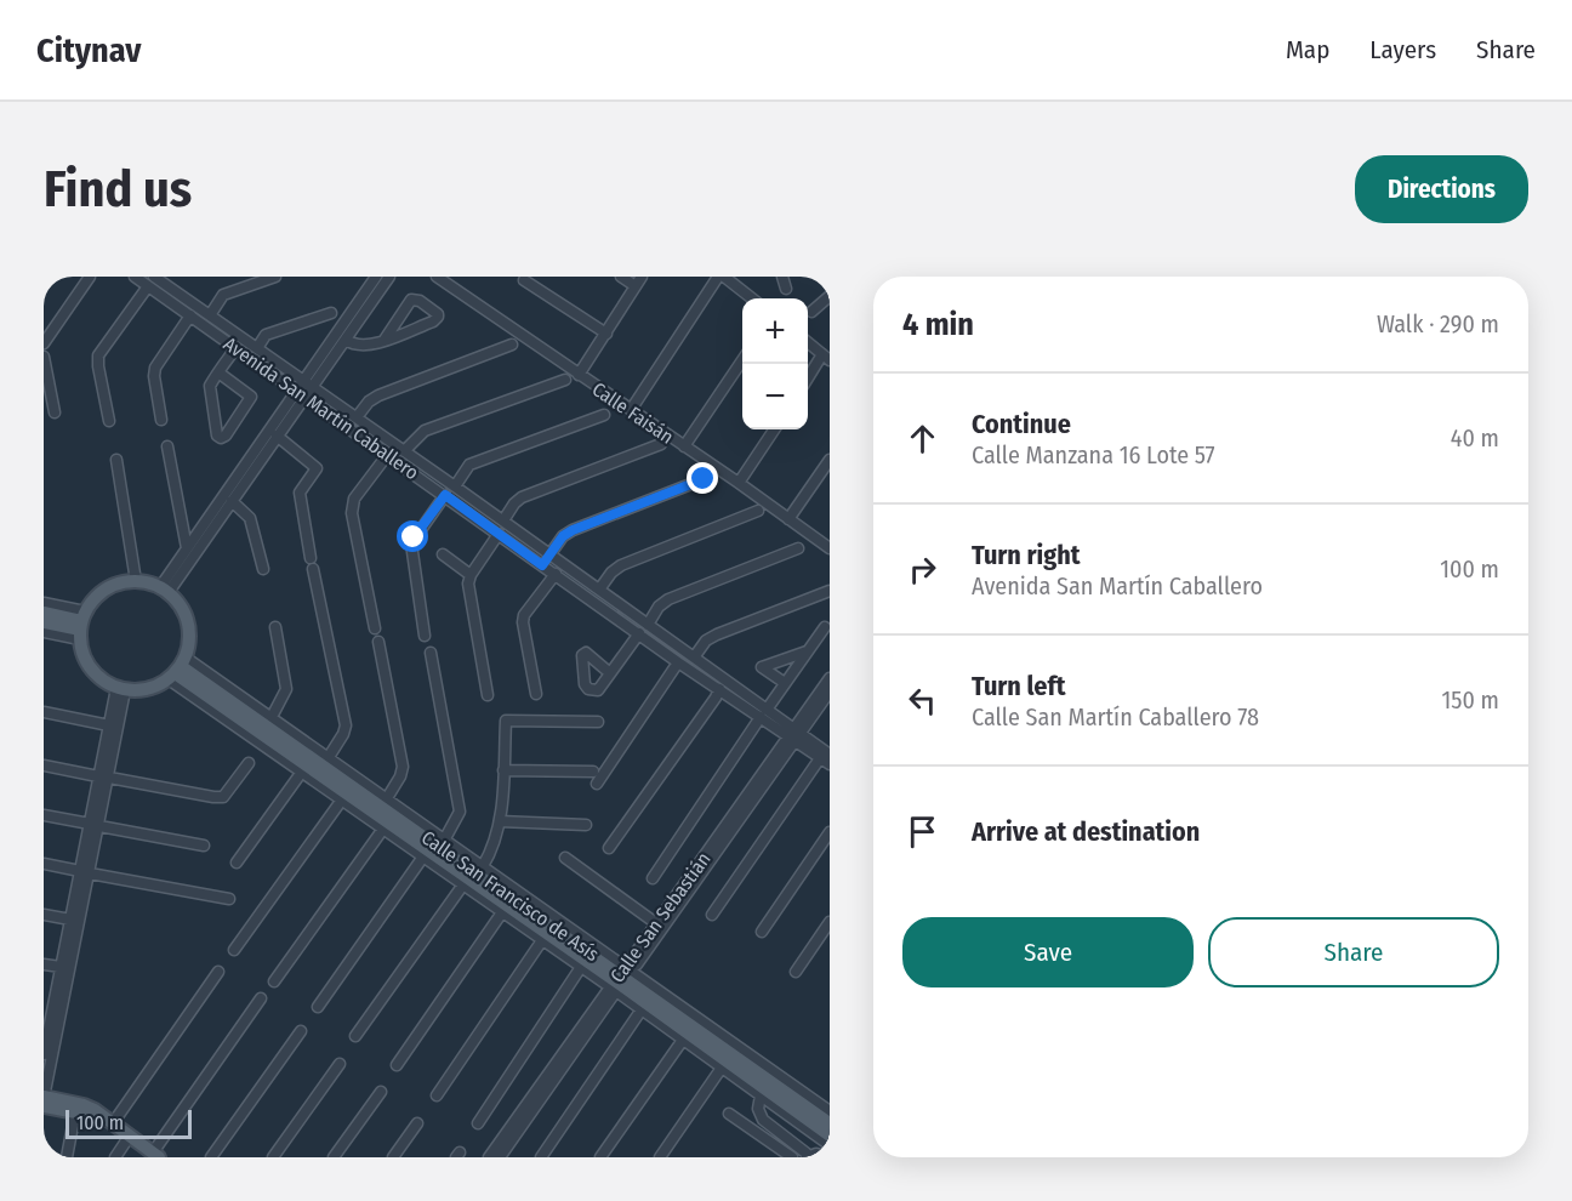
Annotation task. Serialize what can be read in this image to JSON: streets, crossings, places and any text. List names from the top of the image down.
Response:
{
  "streets": {
    "main road": ["Calle San Francisco de Asís"],
    "street": ["Avenida San Martín Caballero", "Calle Faisán", "Calle San Sebastián"]
  },
  "crossings": [
    ["Avenida San Martín Caballero", "Calle San Sebastián"],
    ["Calle San Francisco de Asís", "Calle San Sebastián"]
  ],
  "scale_bar": "100 m",
  "page": {
    "header": "Citynav",
    "nav": ["Map", "Layers", "Share"],
    "buttons": [
      "Directions",
      ["Save", "Share"]
    ],
    "title": "Find us",
    "heading": ["4 min", "Walk · 290 m"],
    "map_buttons": ["+", "−"],
    "list": [
      ["Continue", "Calle Manzana 16 Lote 57", "40 m"],
      ["Turn right", "Avenida San Martín Caballero", "100 m"],
      ["Turn left", "Calle San Martín Caballero 78", "150 m"],
      "Arrive at destination"
    ],
    "scale": "100 m"
  }
}
